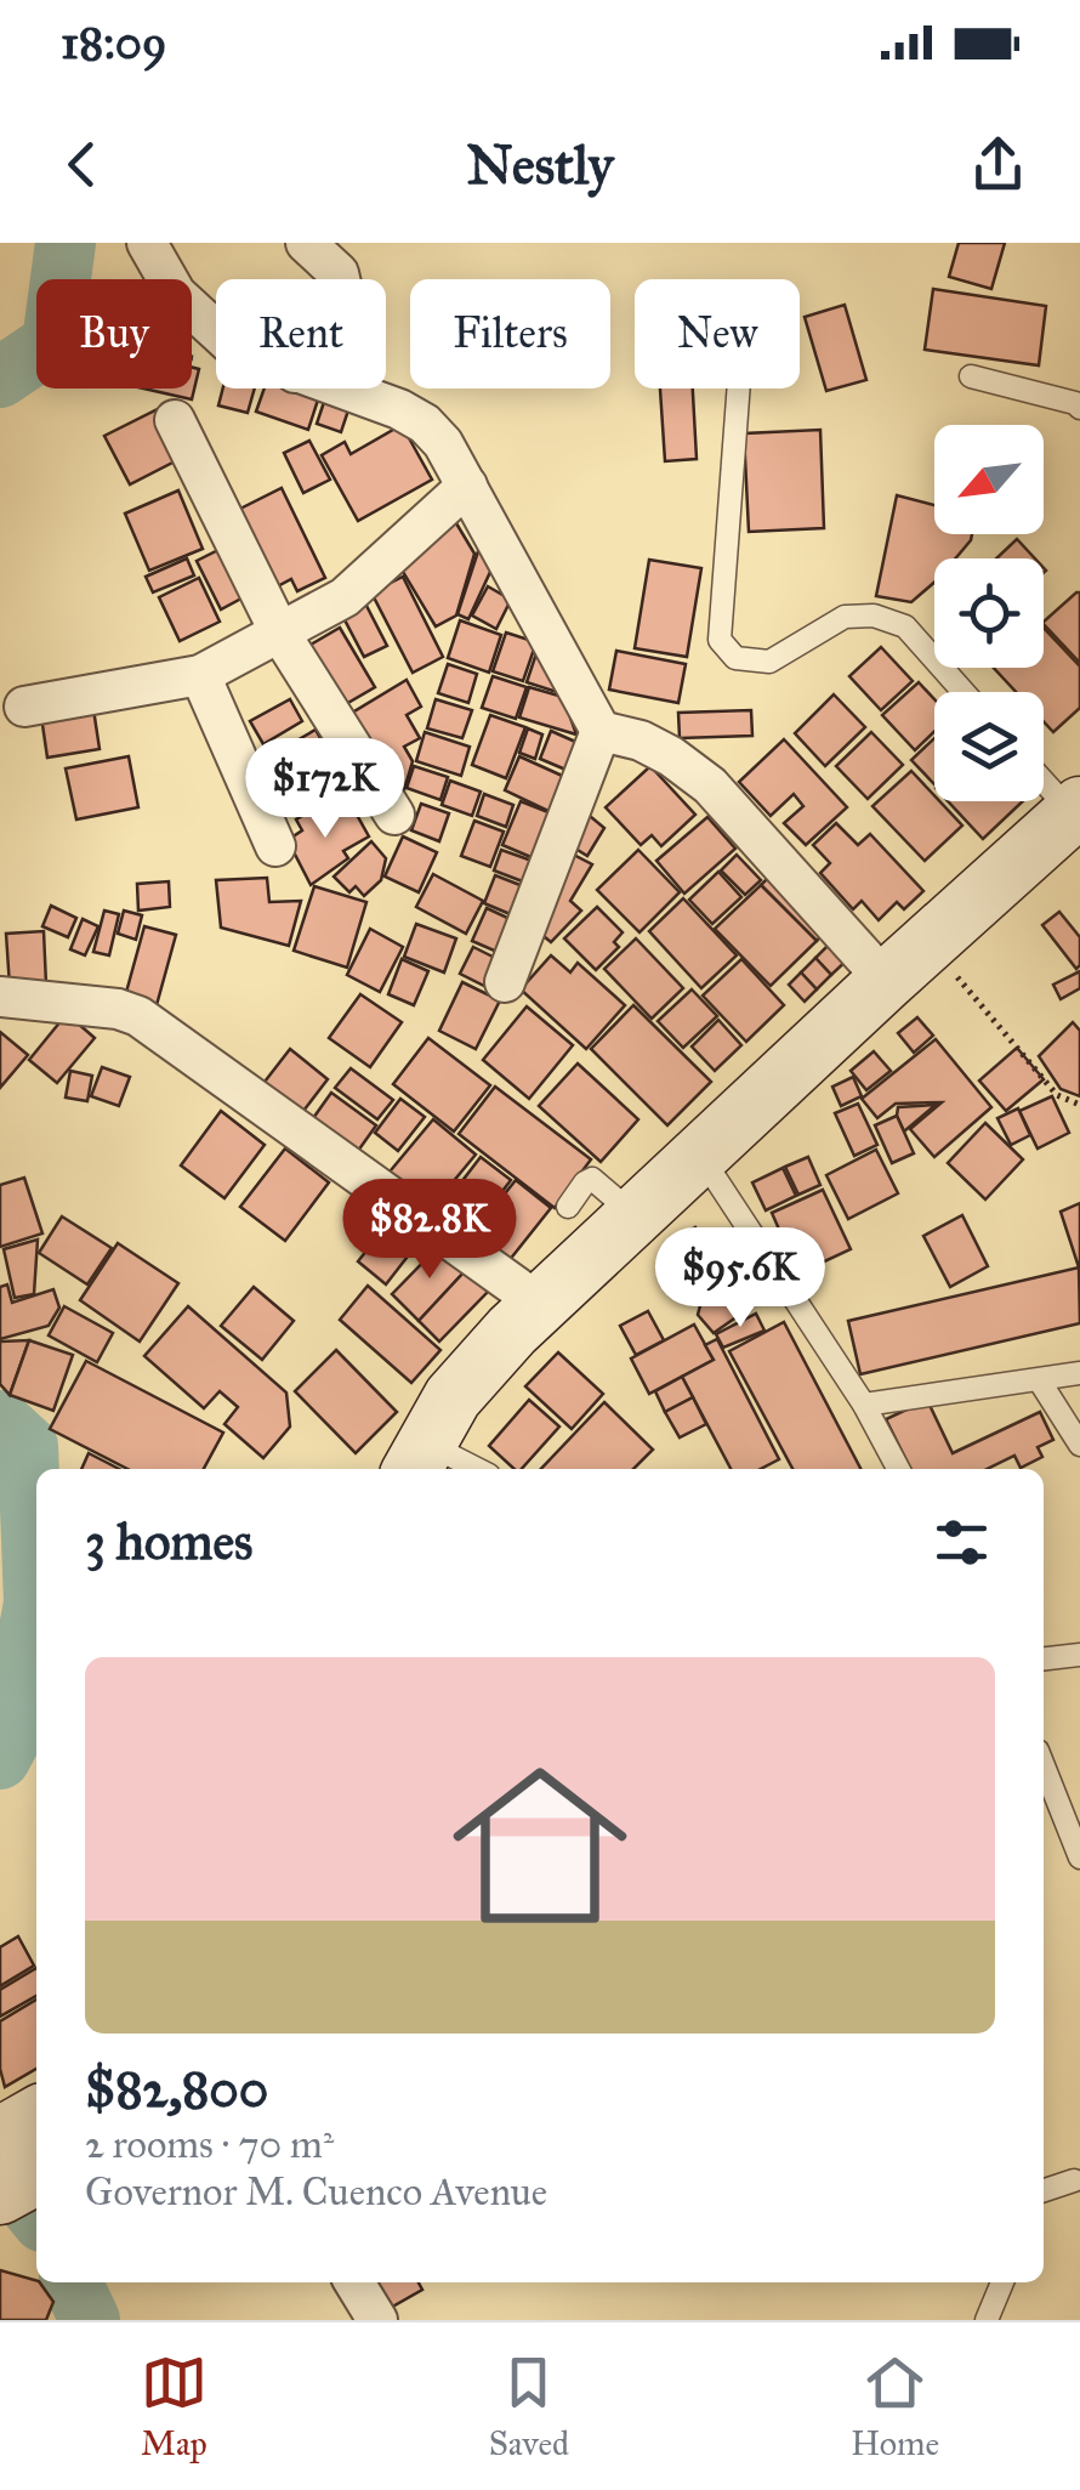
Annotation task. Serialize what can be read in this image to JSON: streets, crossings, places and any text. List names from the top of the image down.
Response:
{
  "north": "bottom left",
  "page": {
    "status": "18:09",
    "header": "Nestly",
    "chip": [
      "Buy",
      "Rent",
      "Filters",
      "New"
    ],
    "price": ["$172K", "$82.8K", "$95.6K"],
    "heading": "3 homes",
    "list": [
      {
        "name": "$82,800",
        "note": "2 rooms · 70 m² · Governor M. Cuenco Avenue"
      }
    ],
    "tabs": ["Map", "Saved", "Home"]
  }
}
